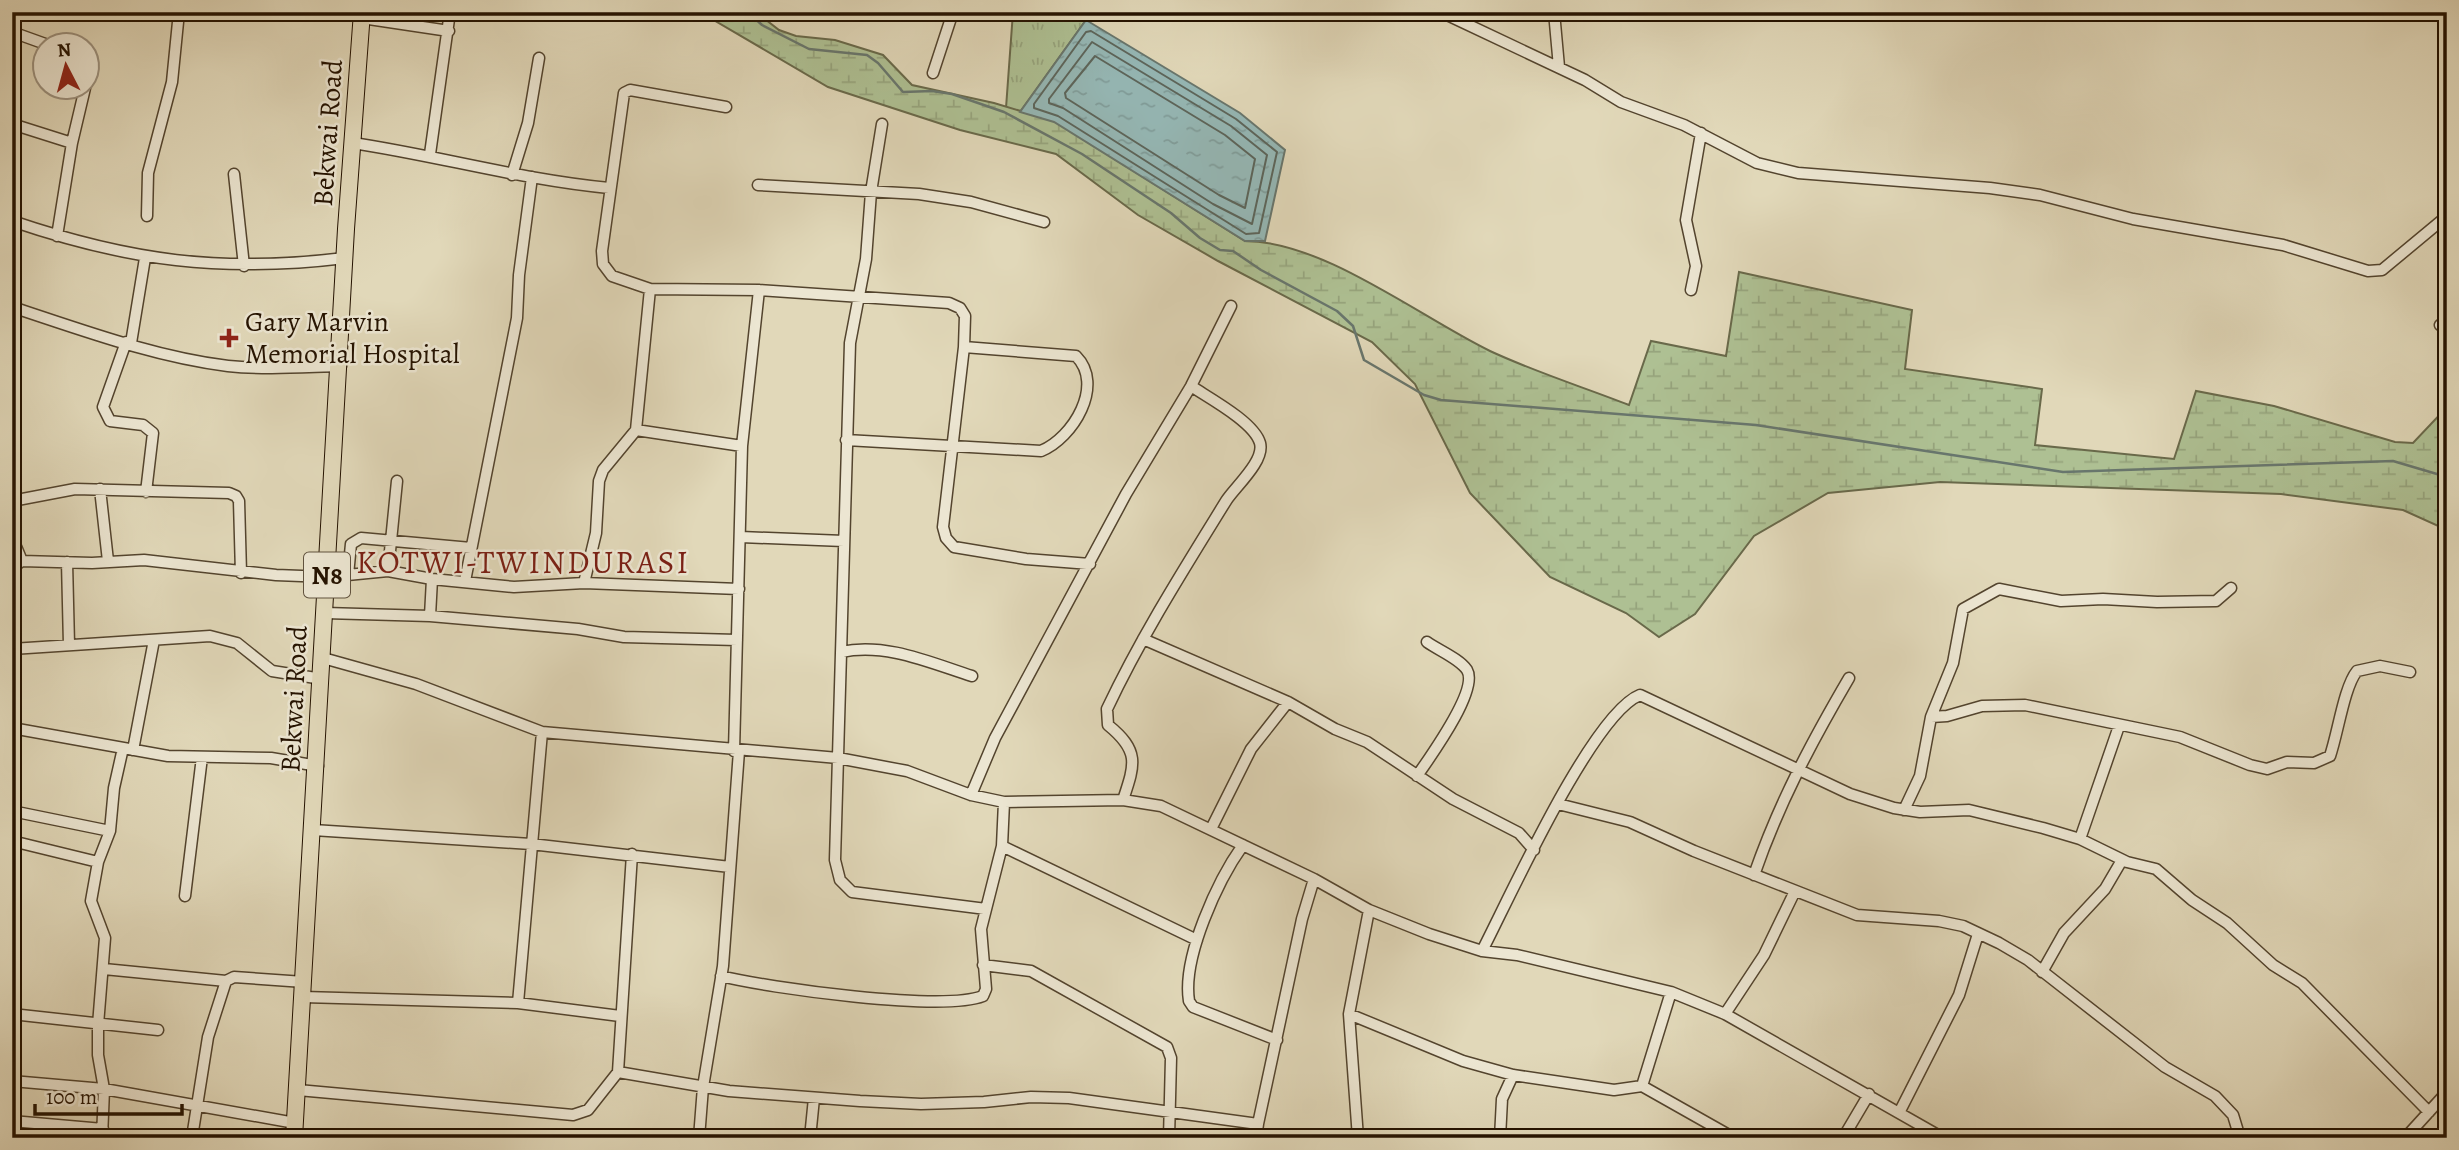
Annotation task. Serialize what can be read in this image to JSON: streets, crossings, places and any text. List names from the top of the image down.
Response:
{
  "streets": {
    "highway": ["Bekwai Road", "N8"]
  },
  "districts": ["KOTWI-TWINDURASI"],
  "places": {
    "health": ["Gary Marvin Memorial Hospital"]
  },
  "scale_bar": "100 m",
  "north": "top"
}
